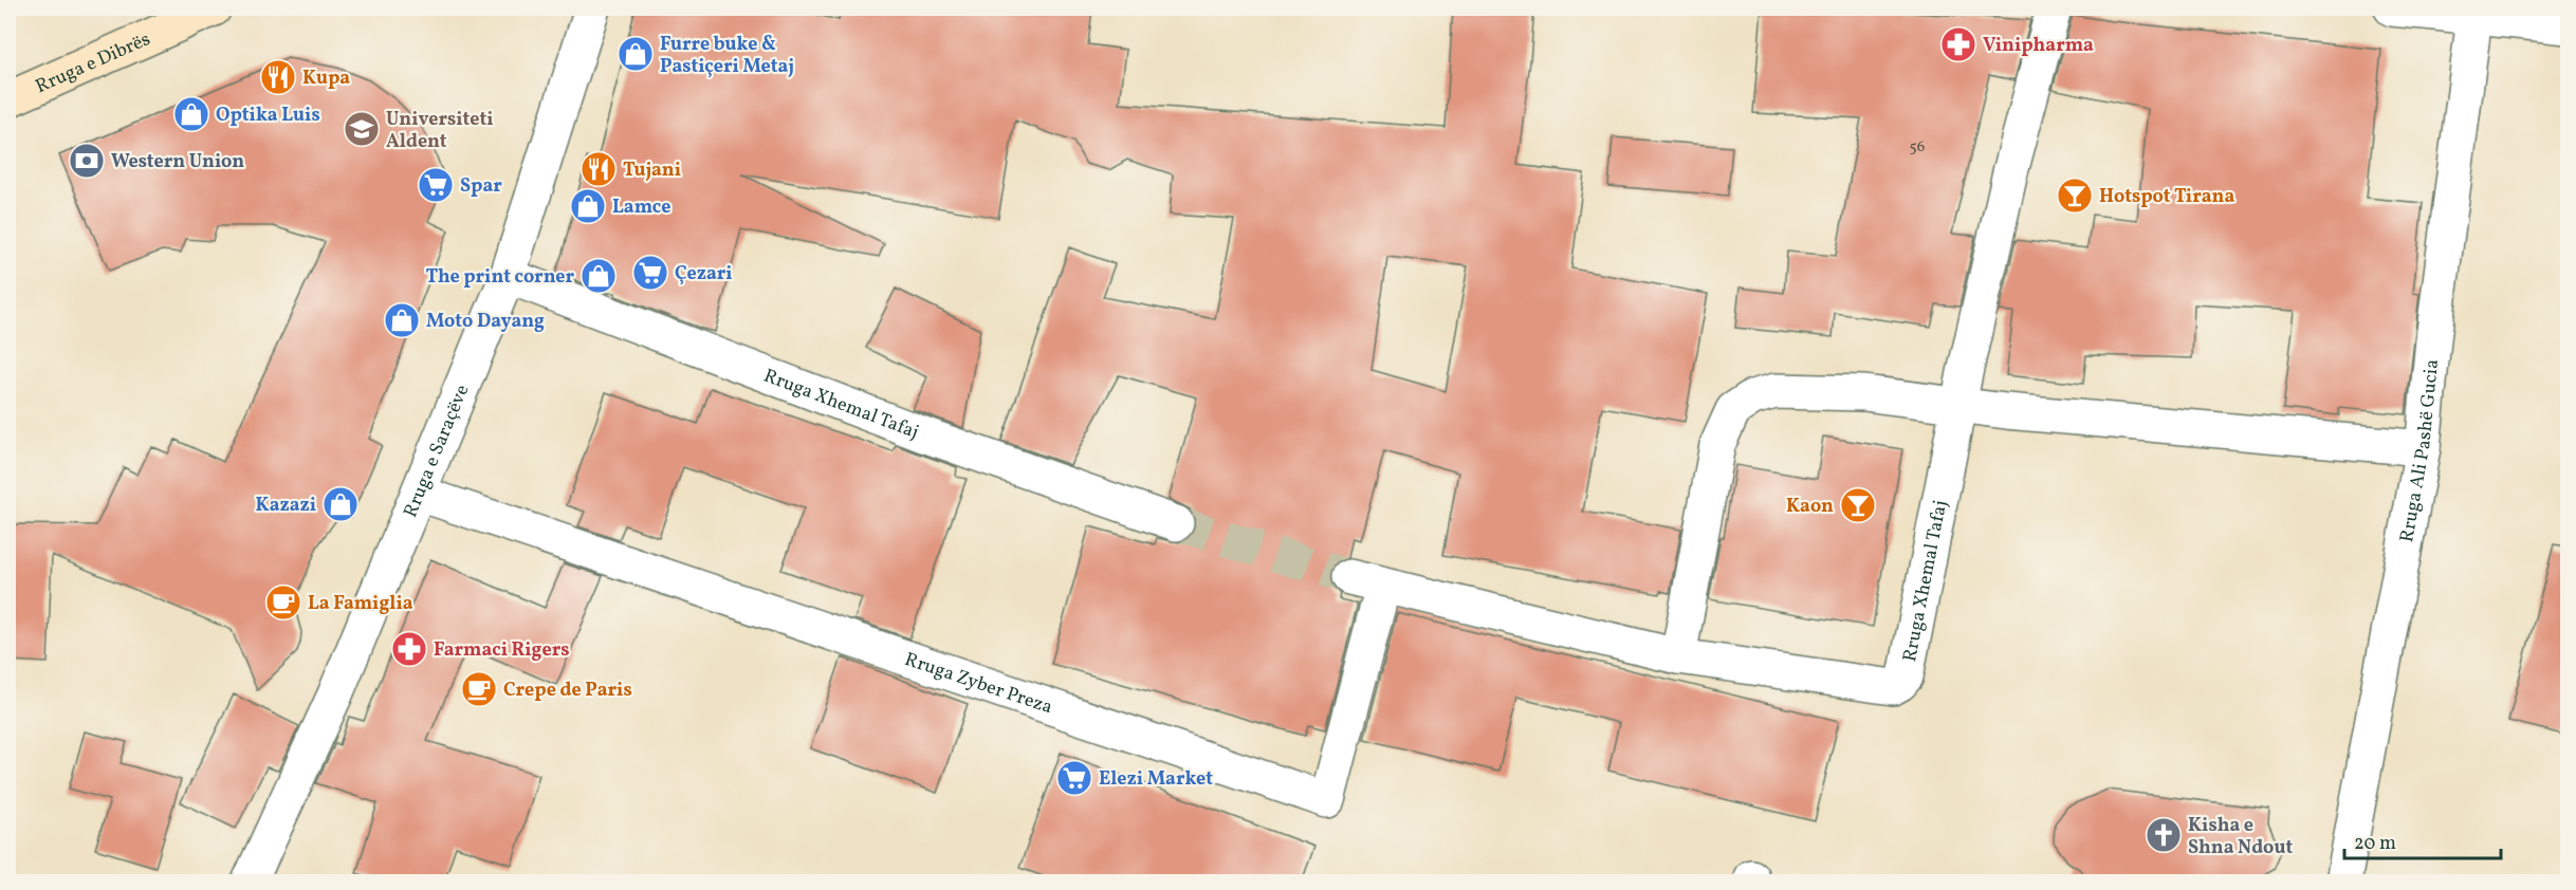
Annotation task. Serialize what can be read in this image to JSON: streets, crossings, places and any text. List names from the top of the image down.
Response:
{
  "streets": {
    "main road": ["Rruga e Dibrës"],
    "street": [
      "Rruga Xhemal Tafaj",
      "Rruga Ali Pashë Gucia",
      "Rruga e Saraçëve",
      "Rruga Zyber Preza"
    ]
  },
  "crossings": [
    ["Rruga Xhemal Tafaj", "Rruga e Saraçëve"],
    ["Rruga Xhemal Tafaj", "Rruga Zyber Preza"],
    ["Rruga e Saraçëve", "Rruga Zyber Preza"]
  ],
  "places": {
    "pharmacy": ["Vinipharma", "Farmaci Rigers"],
    "shop": [
      "Furre buke & Pastiçeri Metaj",
      "Optika Luis",
      "Lamce",
      "The print corner",
      "Moto Dayang",
      "Kazazi"
    ],
    "restaurant": ["Kupa", "Tujani"],
    "school or university": ["Universiteti Aldent"],
    "bank": ["Western Union"],
    "supermarket": ["Spar", "Çezari", "Elezi Market"],
    "bar": ["Hotspot Tirana", "Kaon"],
    "cafe": ["La Famiglia", "Crepe de Paris"],
    "church": ["Kisha e Shna Ndout"]
  },
  "house_numbers": ["56"],
  "scale_bar": "20 m"
}
